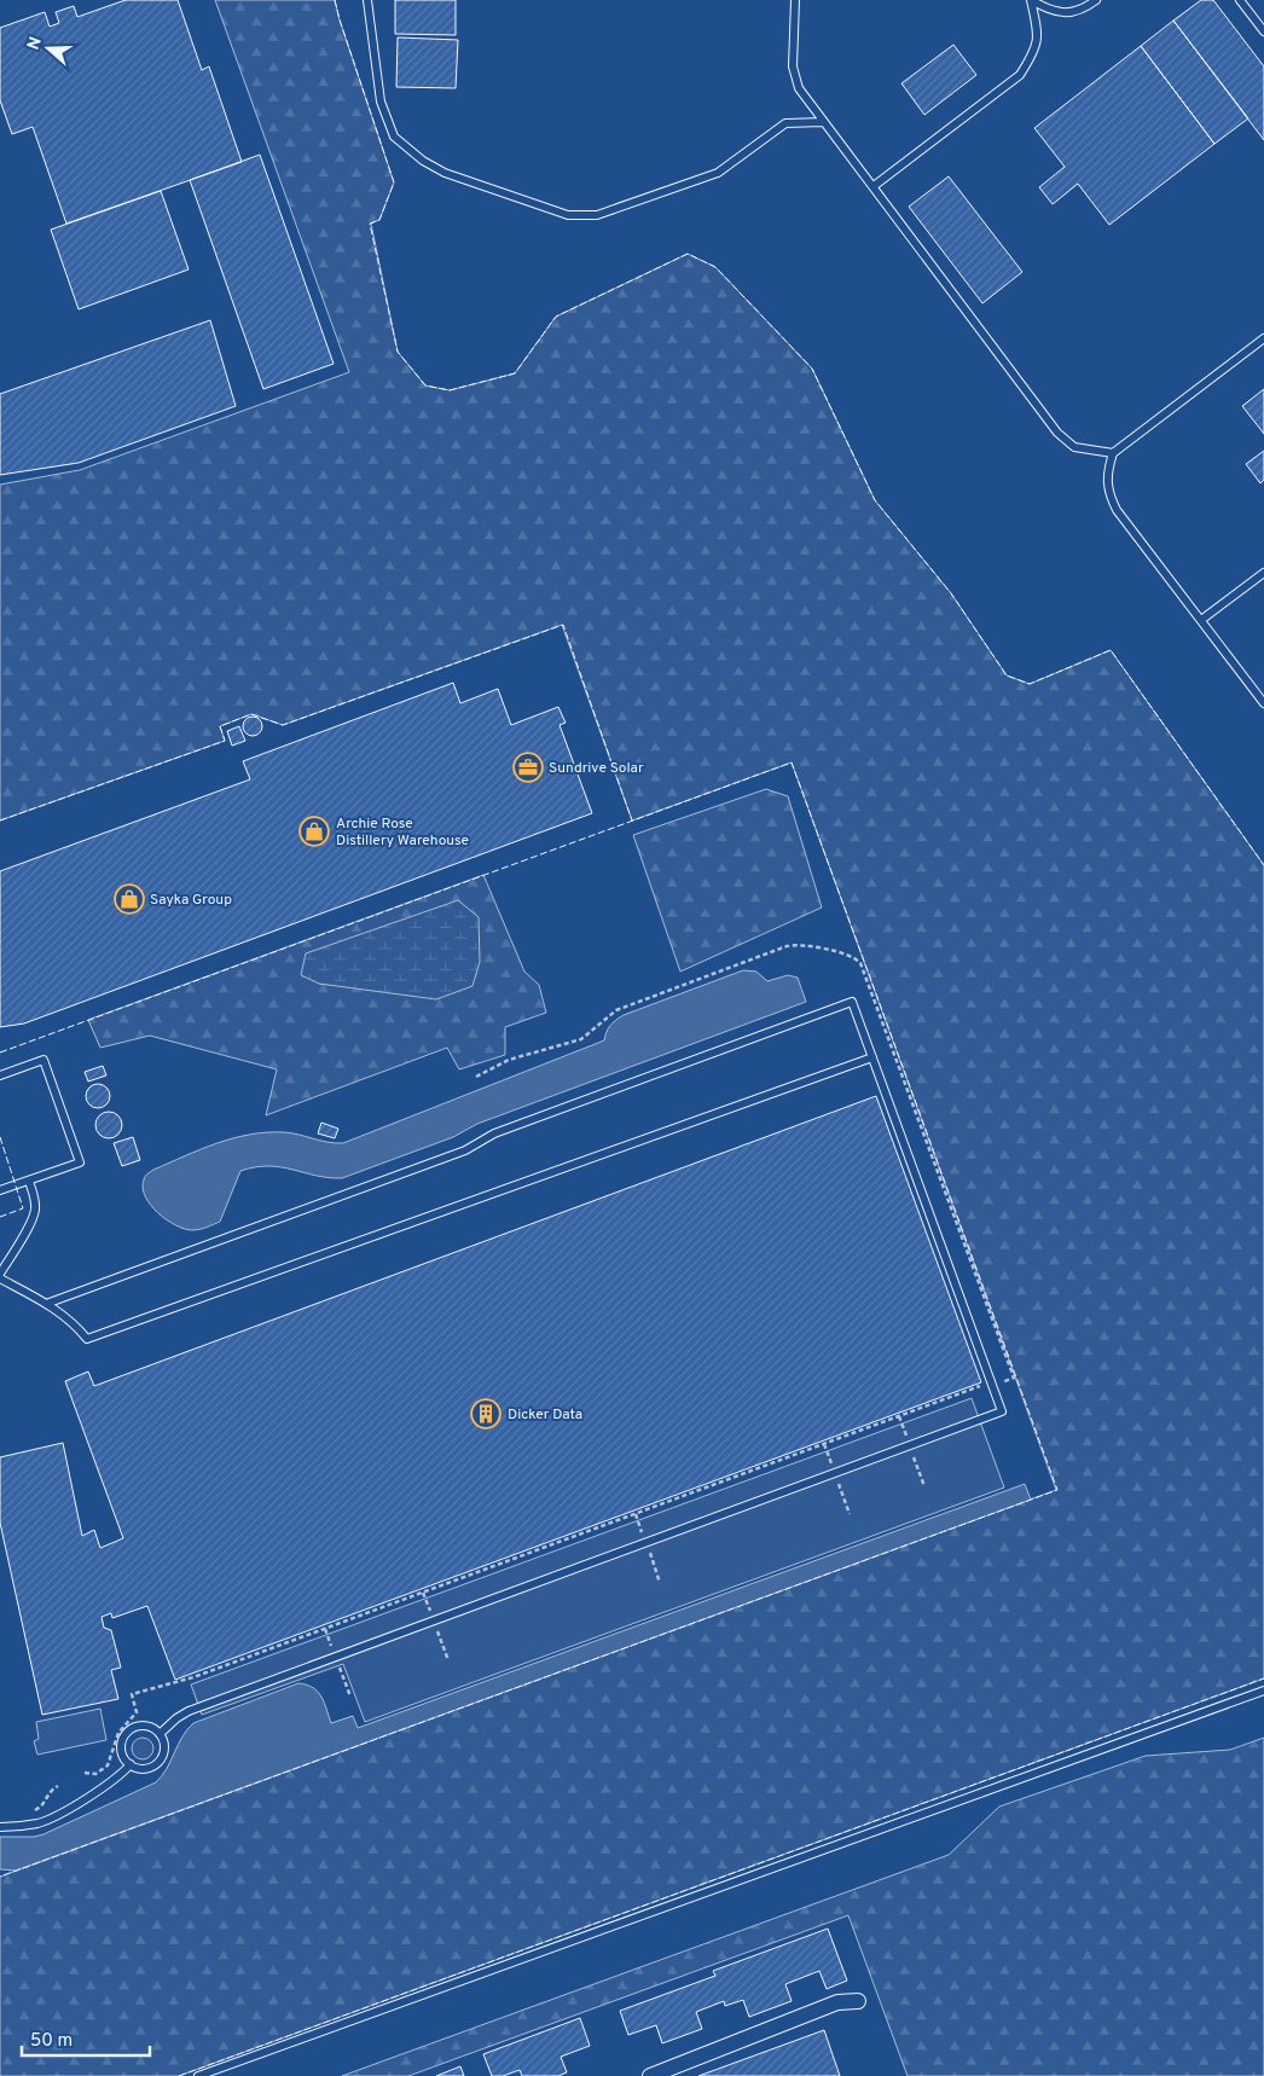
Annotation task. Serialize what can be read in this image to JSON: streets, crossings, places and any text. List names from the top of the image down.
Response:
{
  "places": {
    "office": ["Sundrive Solar"],
    "shop": ["Archie Rose Distillery Warehouse", "Sayka Group"],
    "building": ["Dicker Data"]
  },
  "scale_bar": "50 m",
  "north": "left"
}
